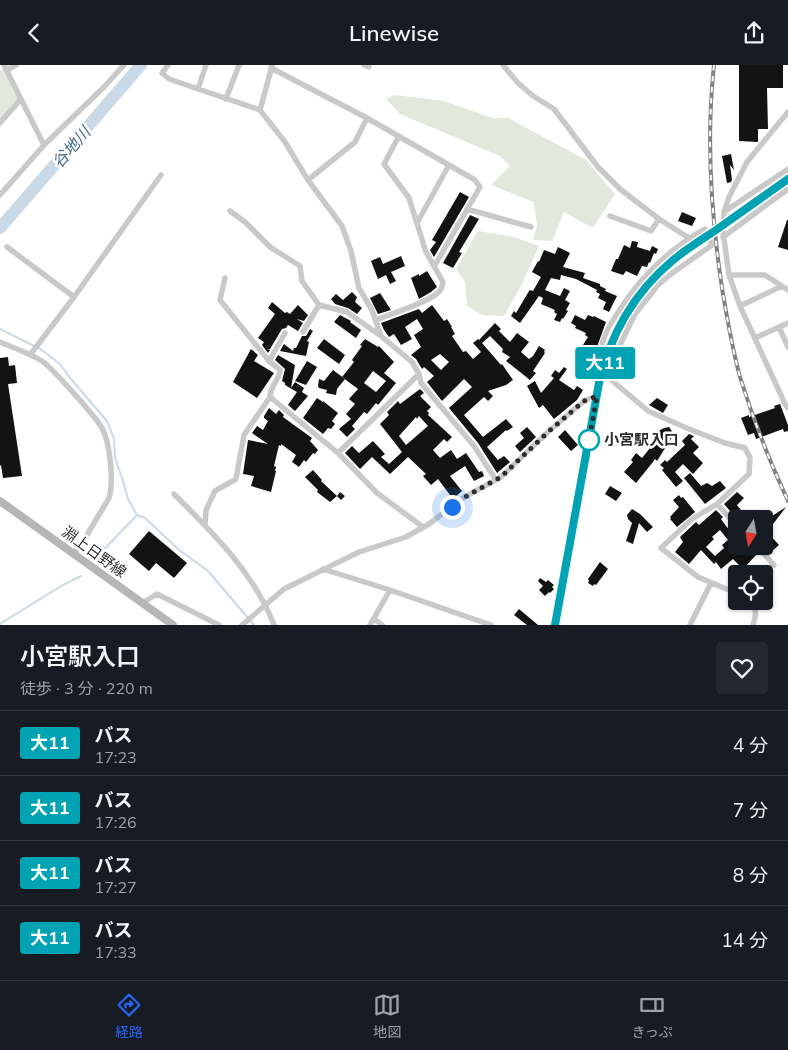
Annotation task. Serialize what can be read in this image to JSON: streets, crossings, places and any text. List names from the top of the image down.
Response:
{
  "streets": {
    "main road": ["淵上日野線"]
  },
  "water": ["谷地川"],
  "places": ["小宮駅入口"],
  "lines": ["bus line 大11"],
  "north": "bottom",
  "page": {
    "header": "Linewise",
    "on_map": "大11",
    "heading": ["小宮駅入口", "徒歩 · 3 分 · 220 m"],
    "list": [
      {
        "mark": "大11",
        "name": "バス",
        "note": "17:23",
        "value": "4 分"
      },
      {
        "mark": "大11",
        "name": "バス",
        "note": "17:26",
        "value": "7 分"
      },
      {
        "mark": "大11",
        "name": "バス",
        "note": "17:27",
        "value": "8 分"
      },
      {
        "mark": "大11",
        "name": "バス",
        "note": "17:33",
        "value": "14 分"
      }
    ],
    "tabs": ["経路", "地図", "きっぷ"]
  }
}
